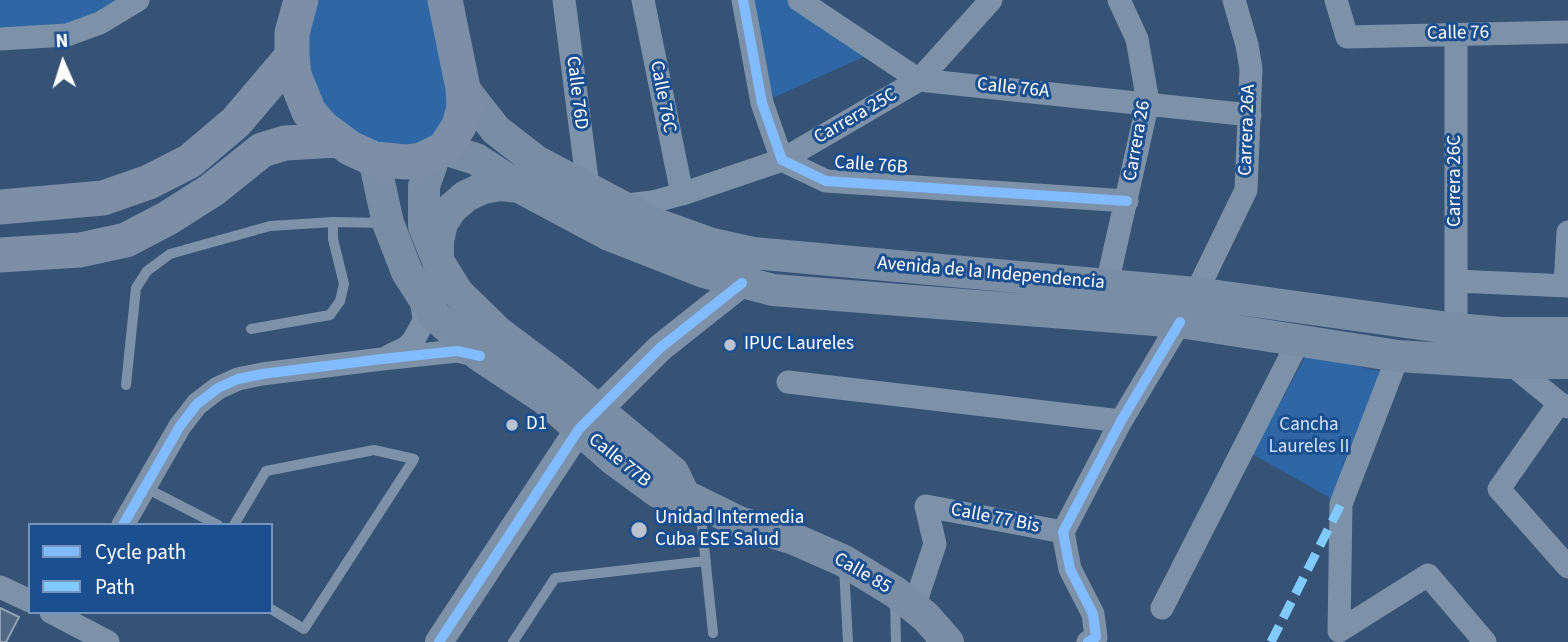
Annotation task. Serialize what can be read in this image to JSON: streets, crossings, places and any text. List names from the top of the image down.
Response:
{
  "streets": {
    "main road": ["Avenida de la Independencia", "Calle 77B", "Calle 85"],
    "street": [
      "Calle 76",
      "Calle 76A",
      "Calle 76D",
      "Calle 76C",
      "Carrera 25C",
      "Carrera 26A",
      "Carrera 26",
      "Calle 76B",
      "Carrera 26C",
      "Calle 77 Bis"
    ]
  },
  "crossings": [
    ["Calle 76", "Carrera 26C"],
    ["Calle 76A", "Carrera 25C"],
    ["Calle 76A", "Carrera 26A"],
    ["Calle 76A", "Carrera 26"],
    ["Calle 76D", "Avenida de la Independencia"],
    ["Calle 76C", "Carrera 25C"],
    ["Carrera 25C", "Calle 76B"],
    ["Carrera 25C", "Avenida de la Independencia"],
    ["Carrera 26A", "Avenida de la Independencia"],
    ["Carrera 26", "Calle 76B"],
    ["Carrera 26", "Avenida de la Independencia"],
    ["Carrera 26C", "Avenida de la Independencia"],
    ["Avenida de la Independencia", "Calle 77B"],
    ["Calle 77B", "Calle 85"],
    ["Calle 77 Bis", "Calle 85"]
  ],
  "parks": ["Cancha Laureles II"],
  "places": ["IPUC Laureles", "D1", "Unidad Intermedia Cuba ESE Salud"],
  "legend": ["Cycle path", "Path"],
  "north": "top"
}
